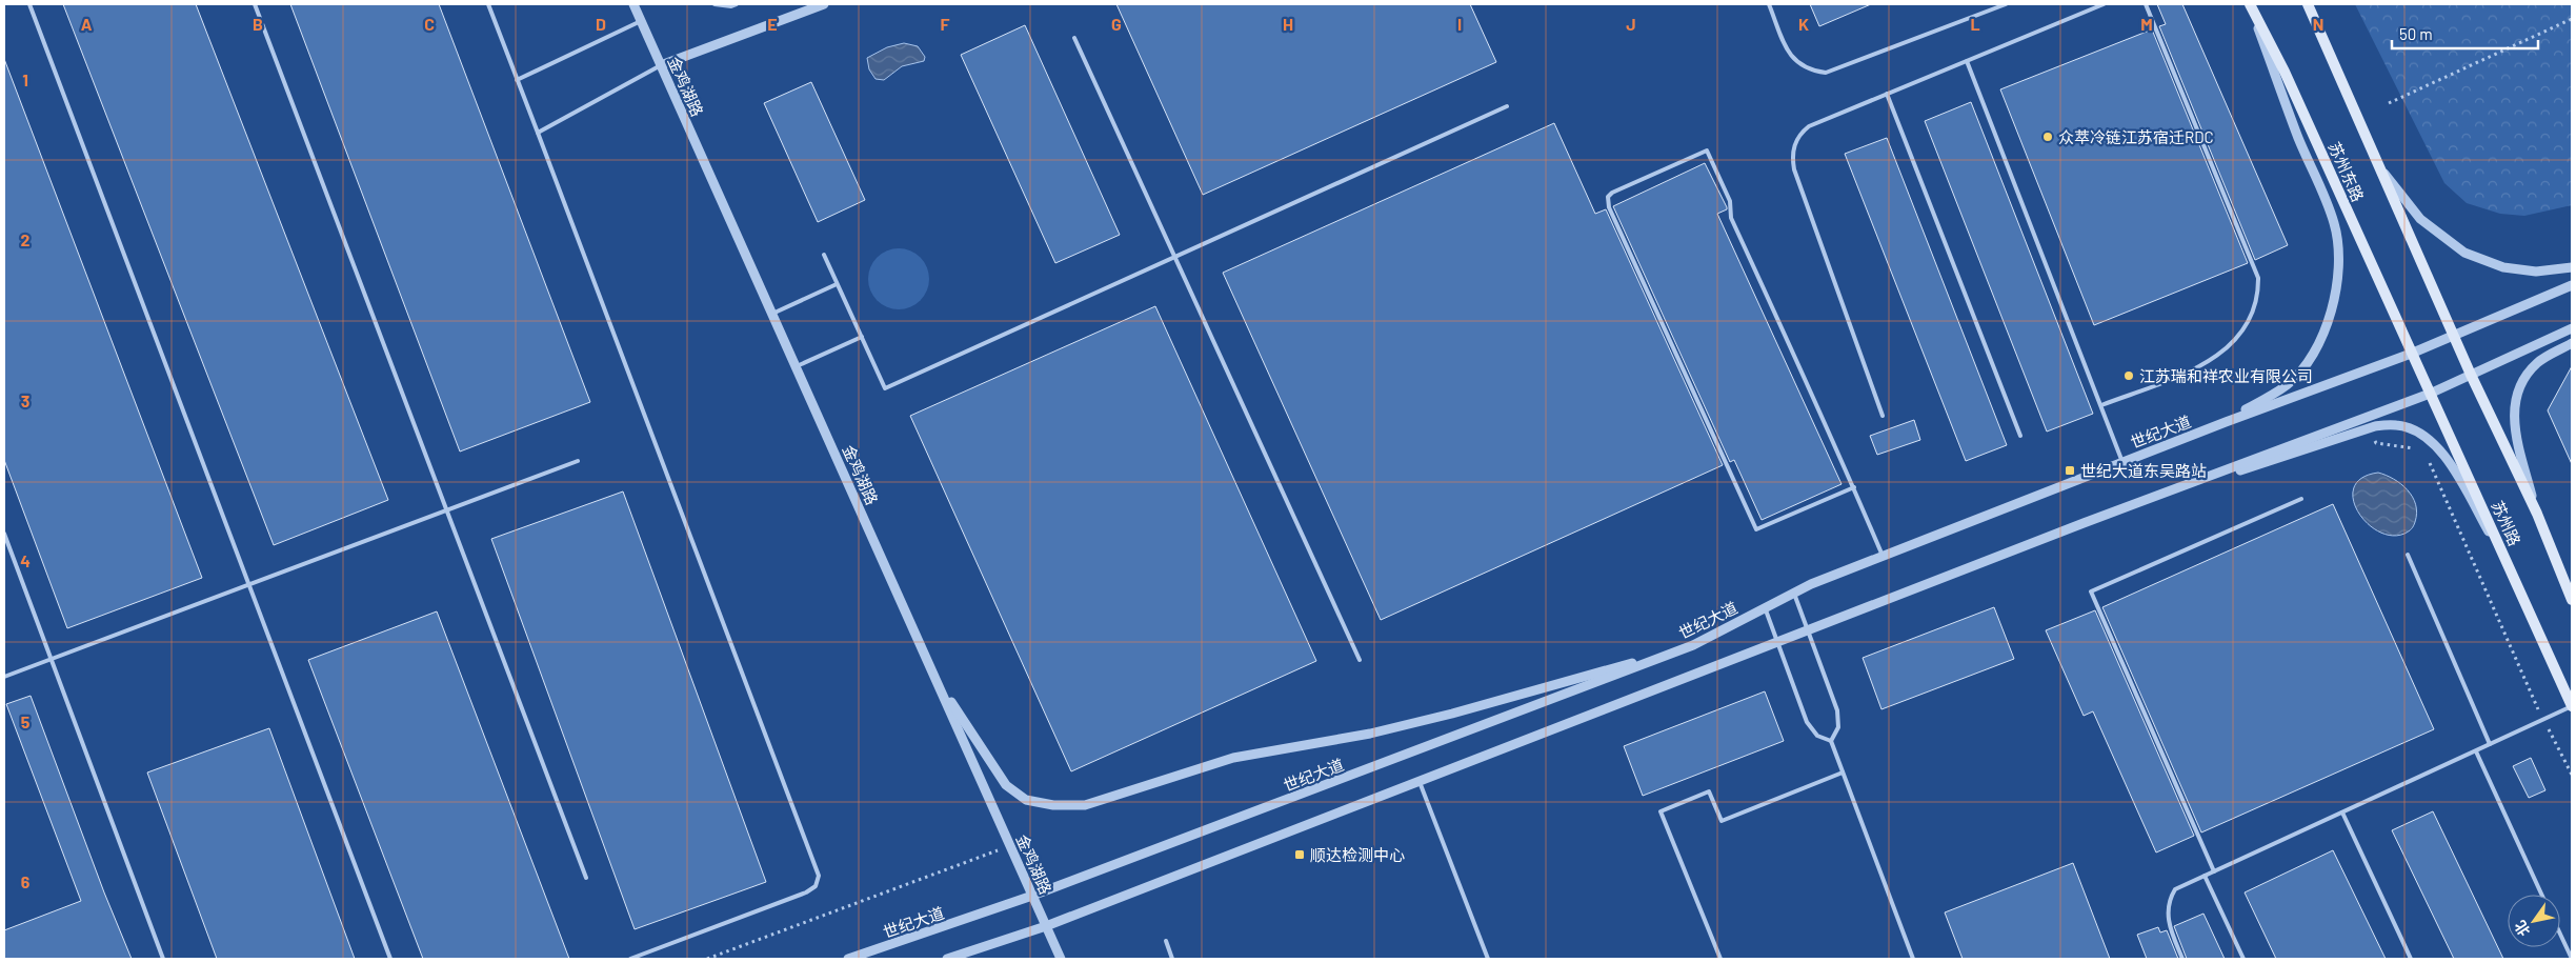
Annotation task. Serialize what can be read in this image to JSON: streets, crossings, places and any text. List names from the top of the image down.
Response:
{
  "streets": {
    "main road": ["苏州东路", "苏州路"],
    "street": ["金鸡湖路", "世纪大道"]
  },
  "crossings": [
    ["金鸡湖路", "世纪大道"],
    ["苏州东路", "世纪大道"],
    ["苏州东路", "苏州路"],
    ["世纪大道", "苏州路"]
  ],
  "places": {
    "other": ["众萃冷链江苏宿迁RDC", "江苏瑞和祥农业有限公司"],
    "transit": ["世纪大道东吴路站", "顺达检测中心"]
  },
  "scale_bar": "50 m",
  "north": "bottom left",
  "grid": {
    "columns": [
      "A",
      "B",
      "C",
      "D",
      "E",
      "F",
      "G",
      "H",
      "I",
      "J",
      "K",
      "L",
      "M",
      "N"
    ],
    "rows": [
      "1",
      "2",
      "3",
      "4",
      "5",
      "6"
    ]
  }
}
